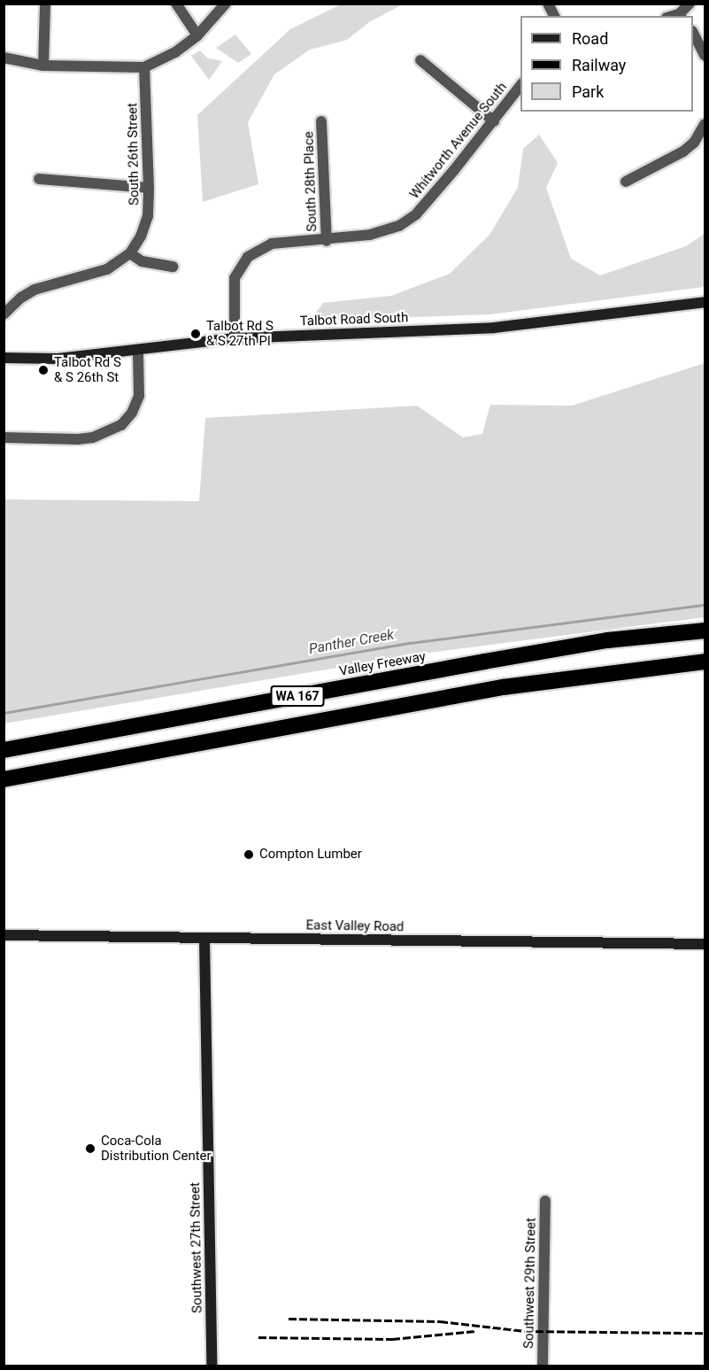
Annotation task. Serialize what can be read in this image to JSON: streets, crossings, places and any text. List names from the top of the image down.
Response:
{
  "streets": {
    "highway": ["Valley Freeway", "WA 167"],
    "street": [
      "Whitworth Avenue South",
      "South 26th Street",
      "South 28th Place",
      "Talbot Road South",
      "East Valley Road",
      "Southwest 27th Street",
      "Southwest 29th Street"
    ]
  },
  "crossings": [
    ["Whitworth Avenue South", "South 28th Place"],
    ["Whitworth Avenue South", "Talbot Road South"],
    ["East Valley Road", "Southwest 27th Street"]
  ],
  "water": ["Panther Creek"],
  "places": [
    "Talbot Rd S & S 27th Pl",
    "Talbot Rd S & S 26th St",
    "Compton Lumber",
    "Coca-Cola Distribution Center"
  ],
  "legend": ["Road", "Railway", "Park"]
}
